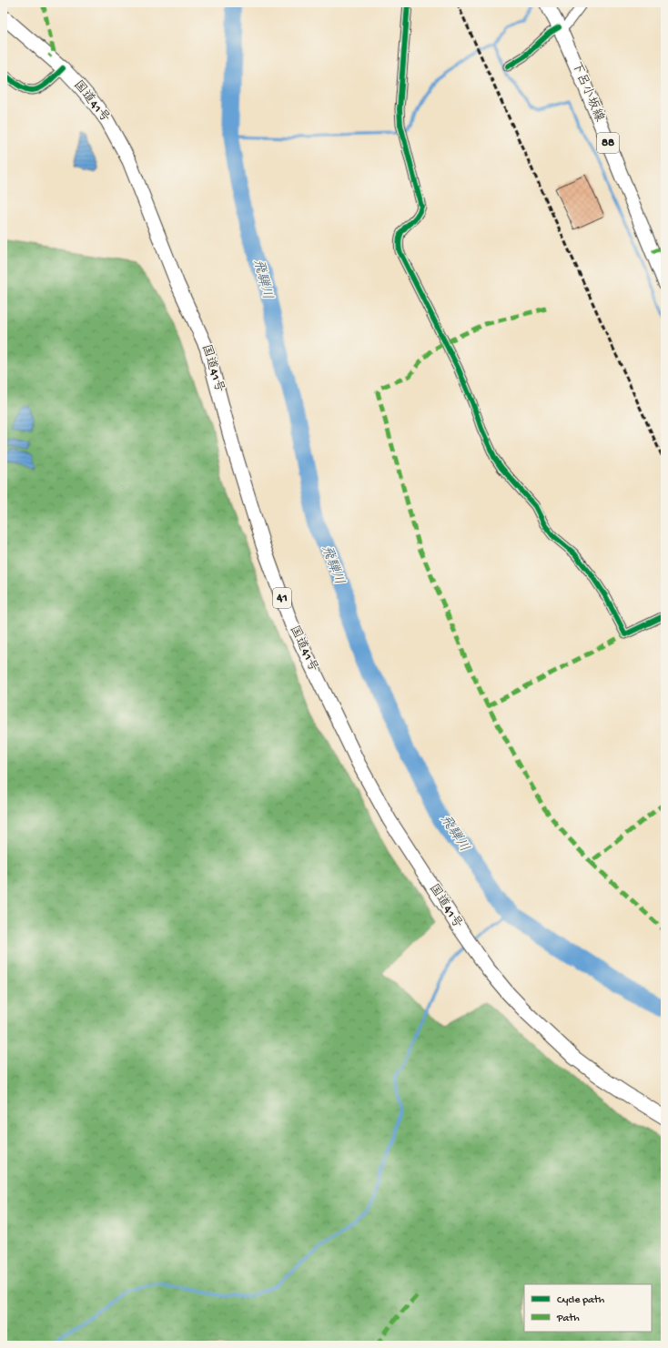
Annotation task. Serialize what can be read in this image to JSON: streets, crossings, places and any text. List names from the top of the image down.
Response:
{
  "streets": {
    "main road": [
      "下呂小坂線",
      "国道41号",
      "88",
      "41"
    ]
  },
  "water": ["飛騨川"],
  "legend": ["Cycle path", "Path"]
}
